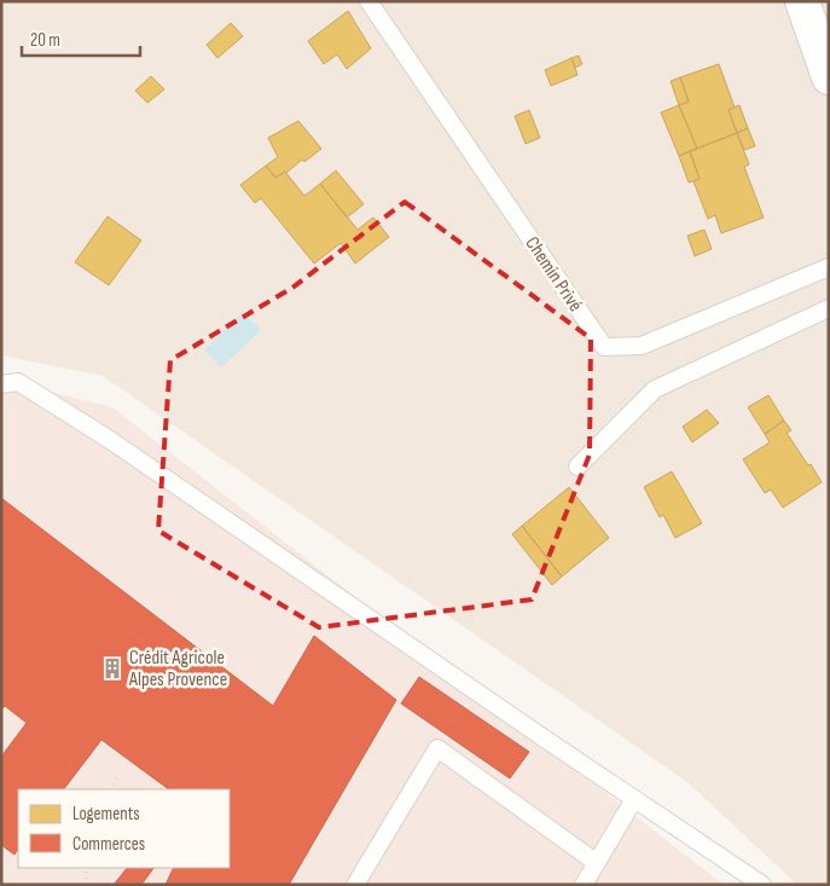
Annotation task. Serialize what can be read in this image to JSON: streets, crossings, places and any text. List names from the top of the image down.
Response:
{
  "streets": {
    "lane": ["Chemin Privé"]
  },
  "places": {
    "building": ["Crédit Agricole Alpes Provence"]
  },
  "legend": ["Logements", "Commerces"],
  "scale_bar": "20 m"
}
